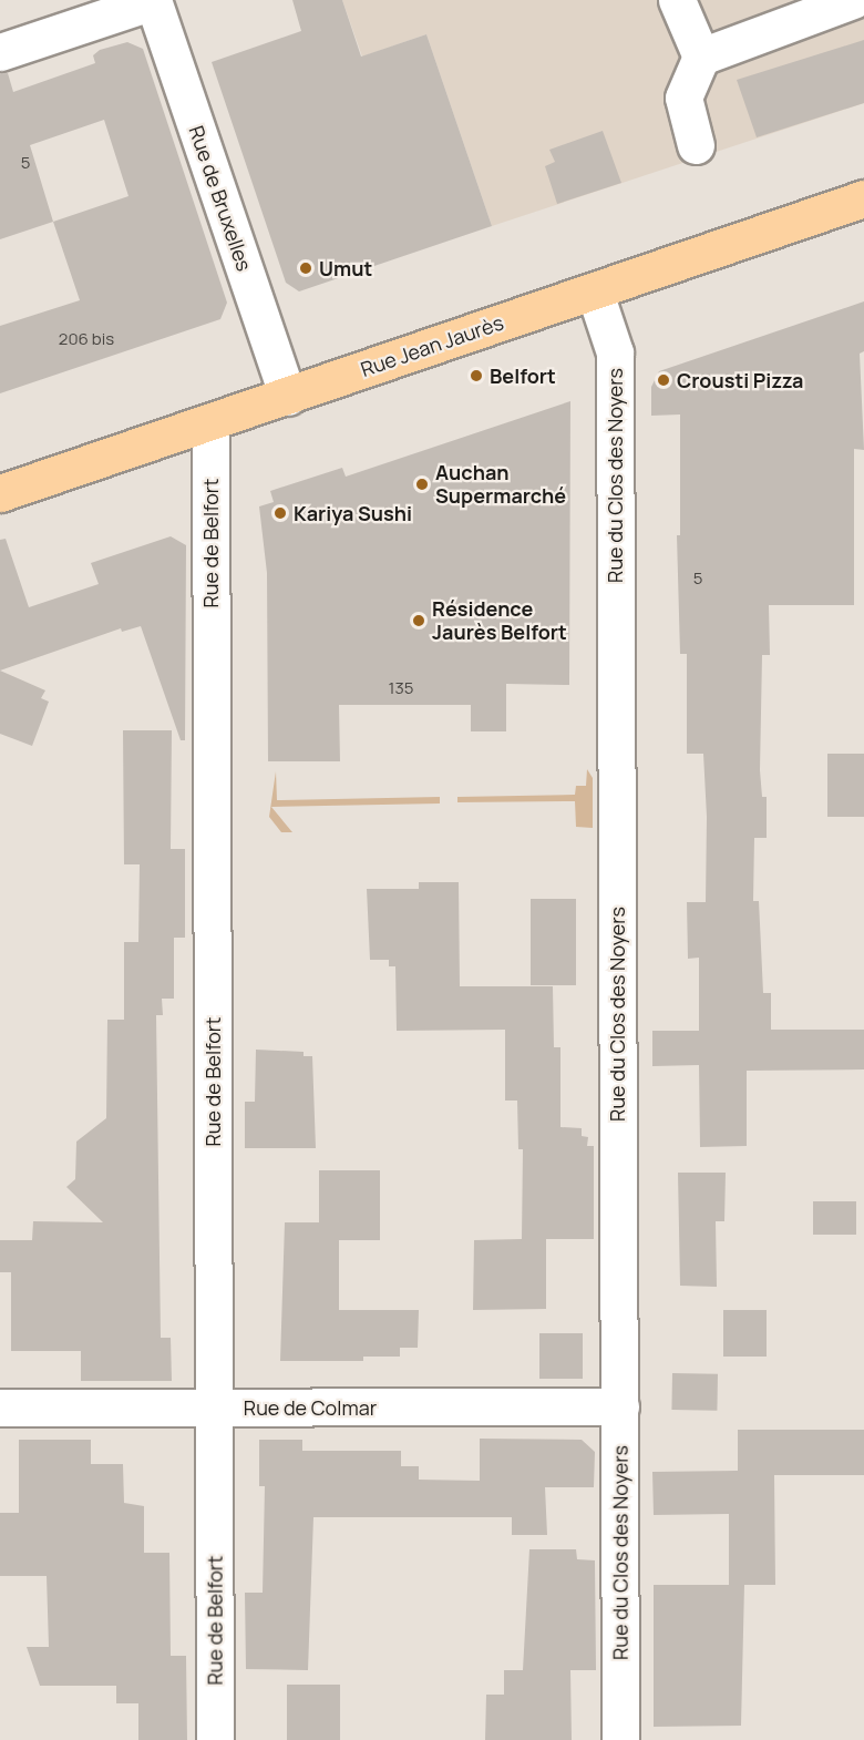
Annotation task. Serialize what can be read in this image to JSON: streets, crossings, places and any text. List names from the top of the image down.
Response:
{
  "streets": {
    "main road": ["Rue Jean Jaurès"],
    "street": [
      "Rue de Bruxelles",
      "Rue du Clos des Noyers",
      "Rue de Belfort",
      "Rue de Colmar"
    ]
  },
  "crossings": [
    ["Rue de Bruxelles", "Rue Jean Jaurès"],
    ["Rue Jean Jaurès", "Rue du Clos des Noyers"],
    ["Rue Jean Jaurès", "Rue de Belfort"],
    ["Rue du Clos des Noyers", "Rue de Colmar"],
    ["Rue de Belfort", "Rue de Colmar"]
  ],
  "places": [
    "Umut",
    "Belfort",
    "Crousti Pizza",
    "Auchan Supermarché",
    "Kariya Sushi",
    "Résidence Jaurès Belfort"
  ],
  "house_numbers": [
    "5",
    "206 bis",
    "5",
    "135"
  ]
}
